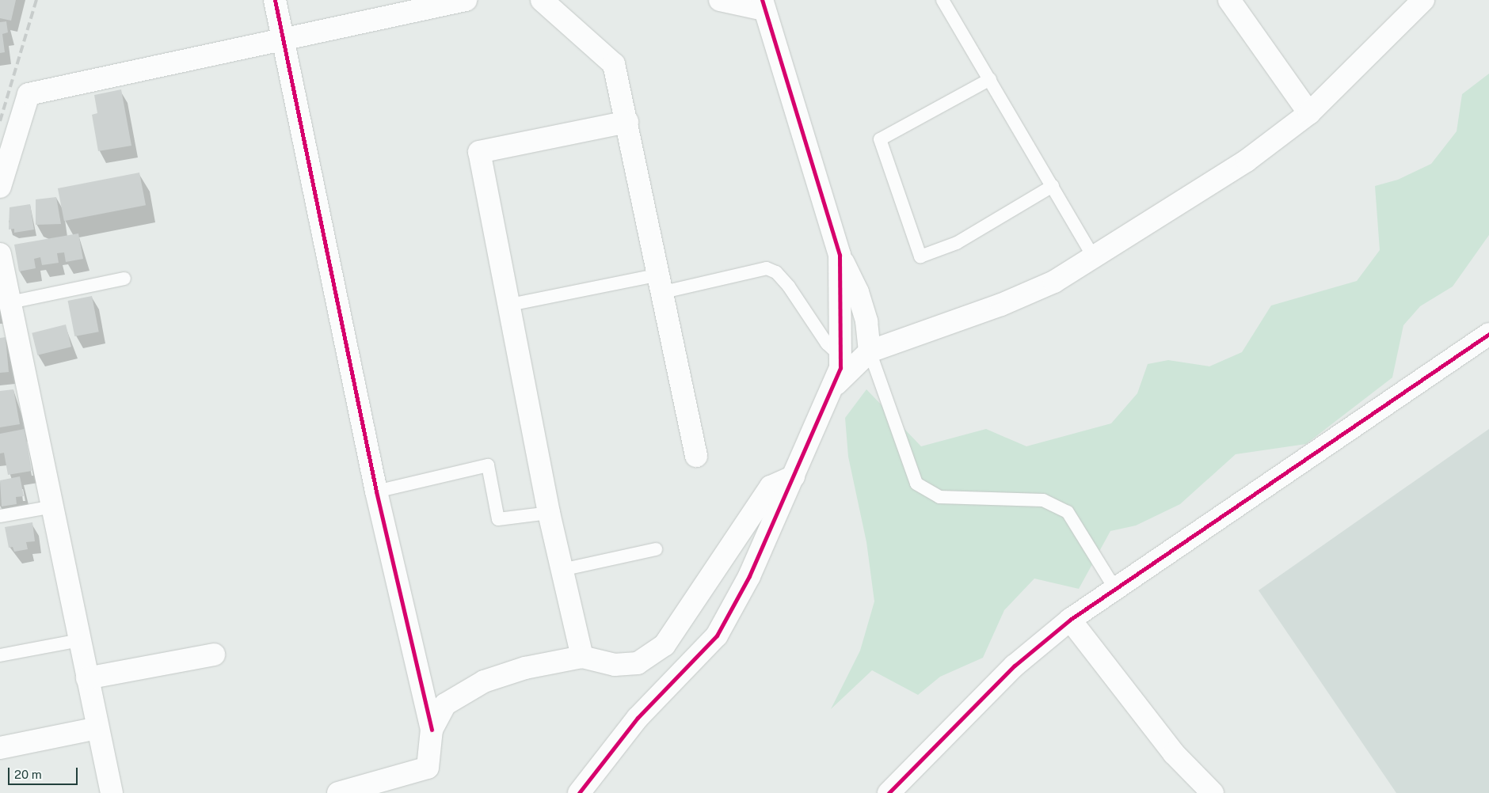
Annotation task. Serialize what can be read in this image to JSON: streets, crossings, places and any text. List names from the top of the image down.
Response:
{
  "scale_bar": "20 m"
}
